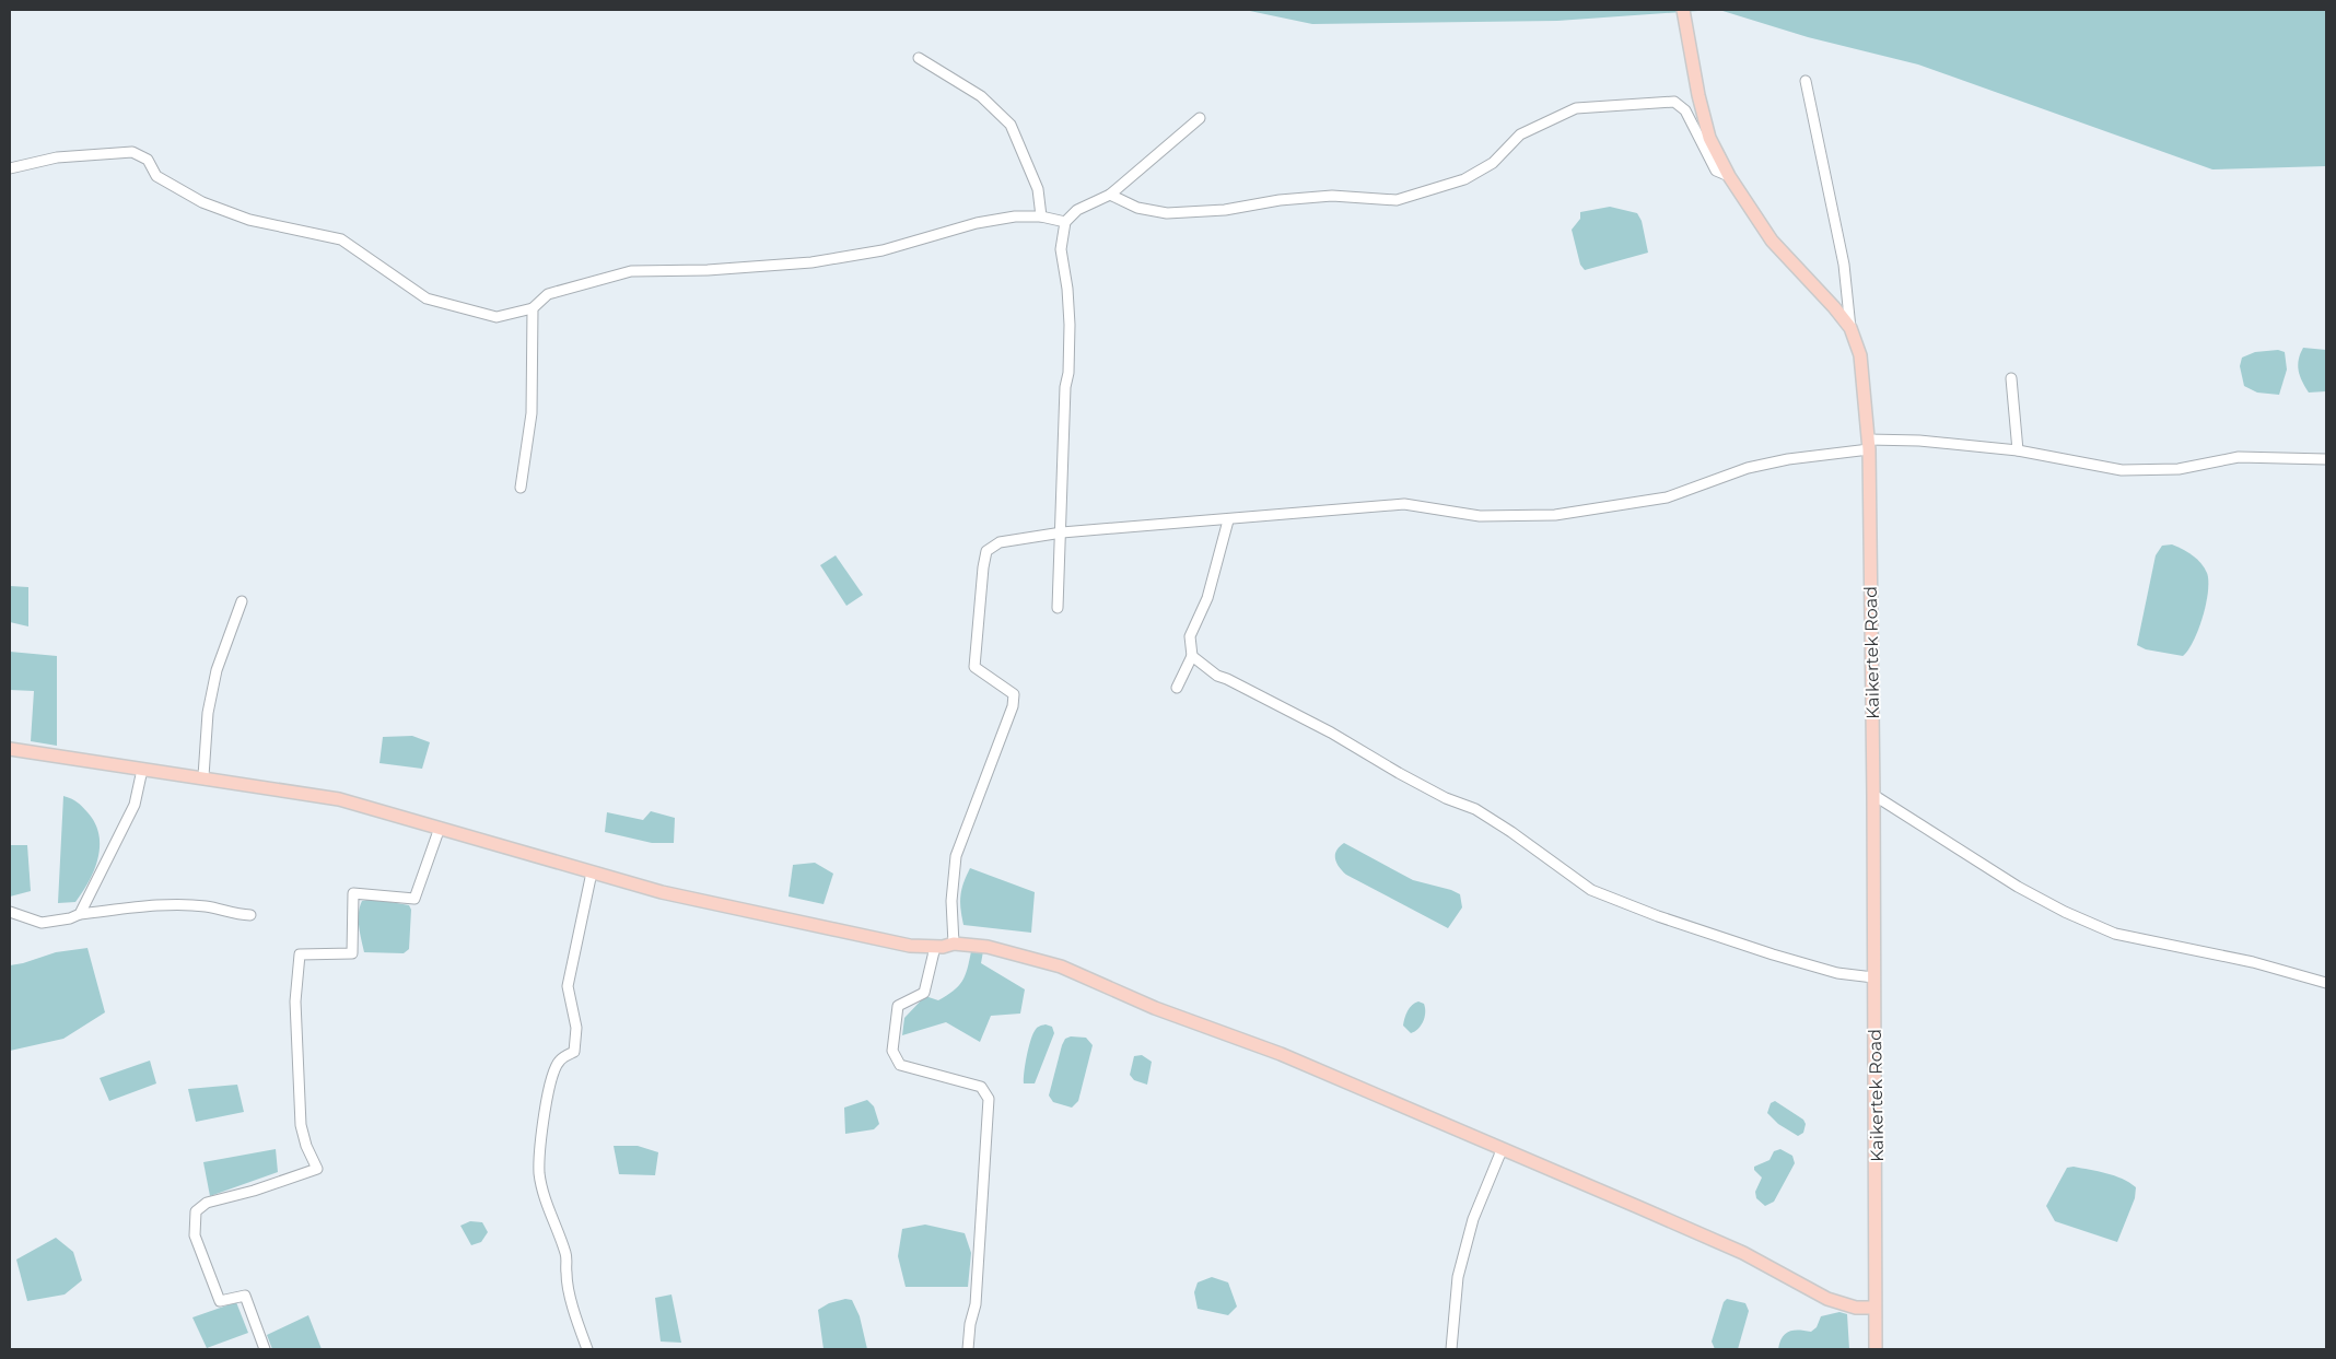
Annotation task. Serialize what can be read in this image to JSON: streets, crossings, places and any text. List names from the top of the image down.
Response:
{
  "streets": {
    "main road": ["Kaikertek Road"]
  }
}
